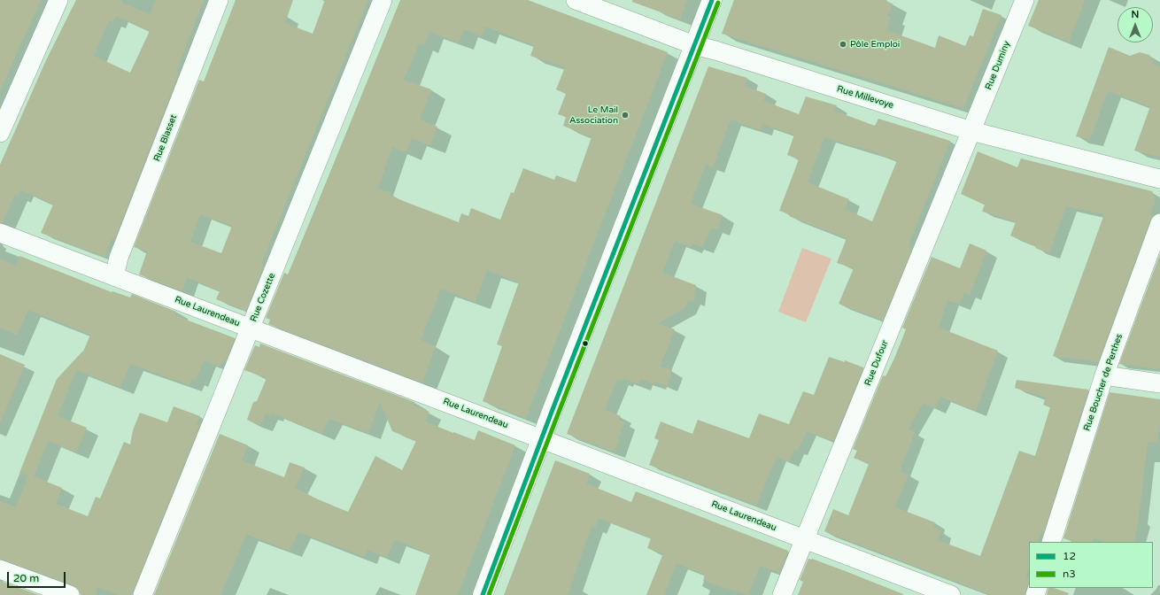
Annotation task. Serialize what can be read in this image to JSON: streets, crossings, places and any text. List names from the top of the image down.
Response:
{
  "streets": {
    "street": [
      "Rue Duminy",
      "Rue Millevoye",
      "Rue Blasset",
      "Rue Cozette",
      "Rue Laurendeau",
      "Rue Dufour",
      "Rue Boucher de Perthes"
    ]
  },
  "crossings": [
    ["Rue Duminy", "Rue Millevoye"],
    ["Rue Duminy", "Rue Dufour"],
    ["Rue Millevoye", "Rue Dufour"],
    ["Rue Blasset", "Rue Laurendeau"],
    ["Rue Cozette", "Rue Laurendeau"],
    ["Rue Laurendeau", "Rue Dufour"]
  ],
  "places": ["Pôle Emploi", "Le Mail Association"],
  "lines": ["transit line 12", "transit line n3"],
  "legend": ["12", "n3"],
  "scale_bar": "20 m",
  "north": "top"
}
